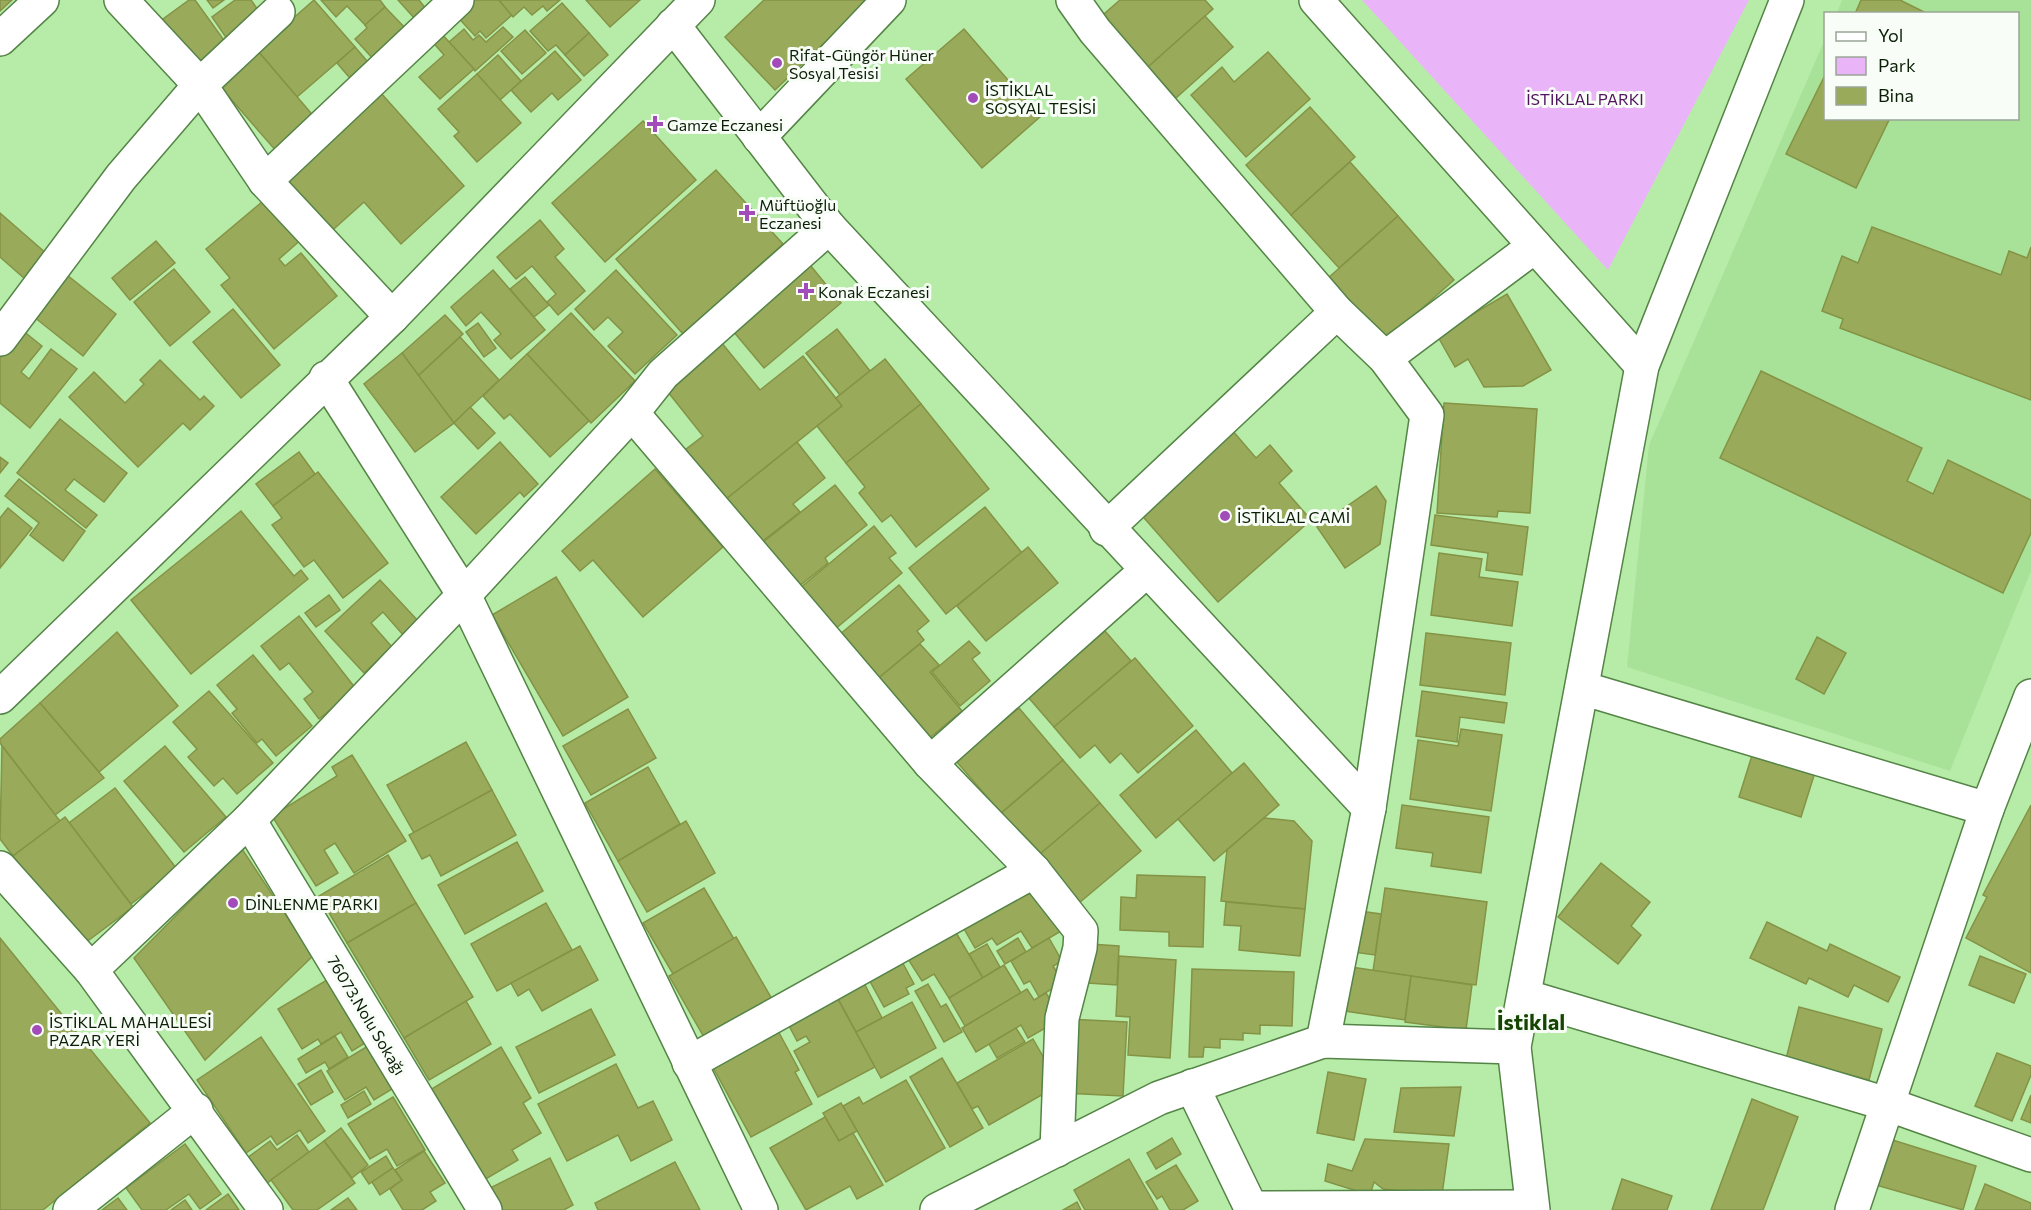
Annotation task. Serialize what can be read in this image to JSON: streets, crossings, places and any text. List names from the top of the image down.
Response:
{
  "streets": {
    "street": ["76073.Nolu Sokağı"]
  },
  "districts": ["İstiklal"],
  "parks": ["İSTİKLAL PARKI"],
  "places": {
    "other": [
      "Rifat-Güngör Hüner Sosyal Tesisi",
      "İSTİKLAL SOSYAL TESİSİ",
      "İSTİKLAL CAMİ",
      "DİNLENME PARKI",
      "İSTİKLAL MAHALLESİ PAZAR YERİ"
    ],
    "health": ["Gamze Eczanesi", "Müftüoğlu Eczanesi", "Konak Eczanesi"]
  },
  "legend": ["Yol", "Park", "Bina"]
}
